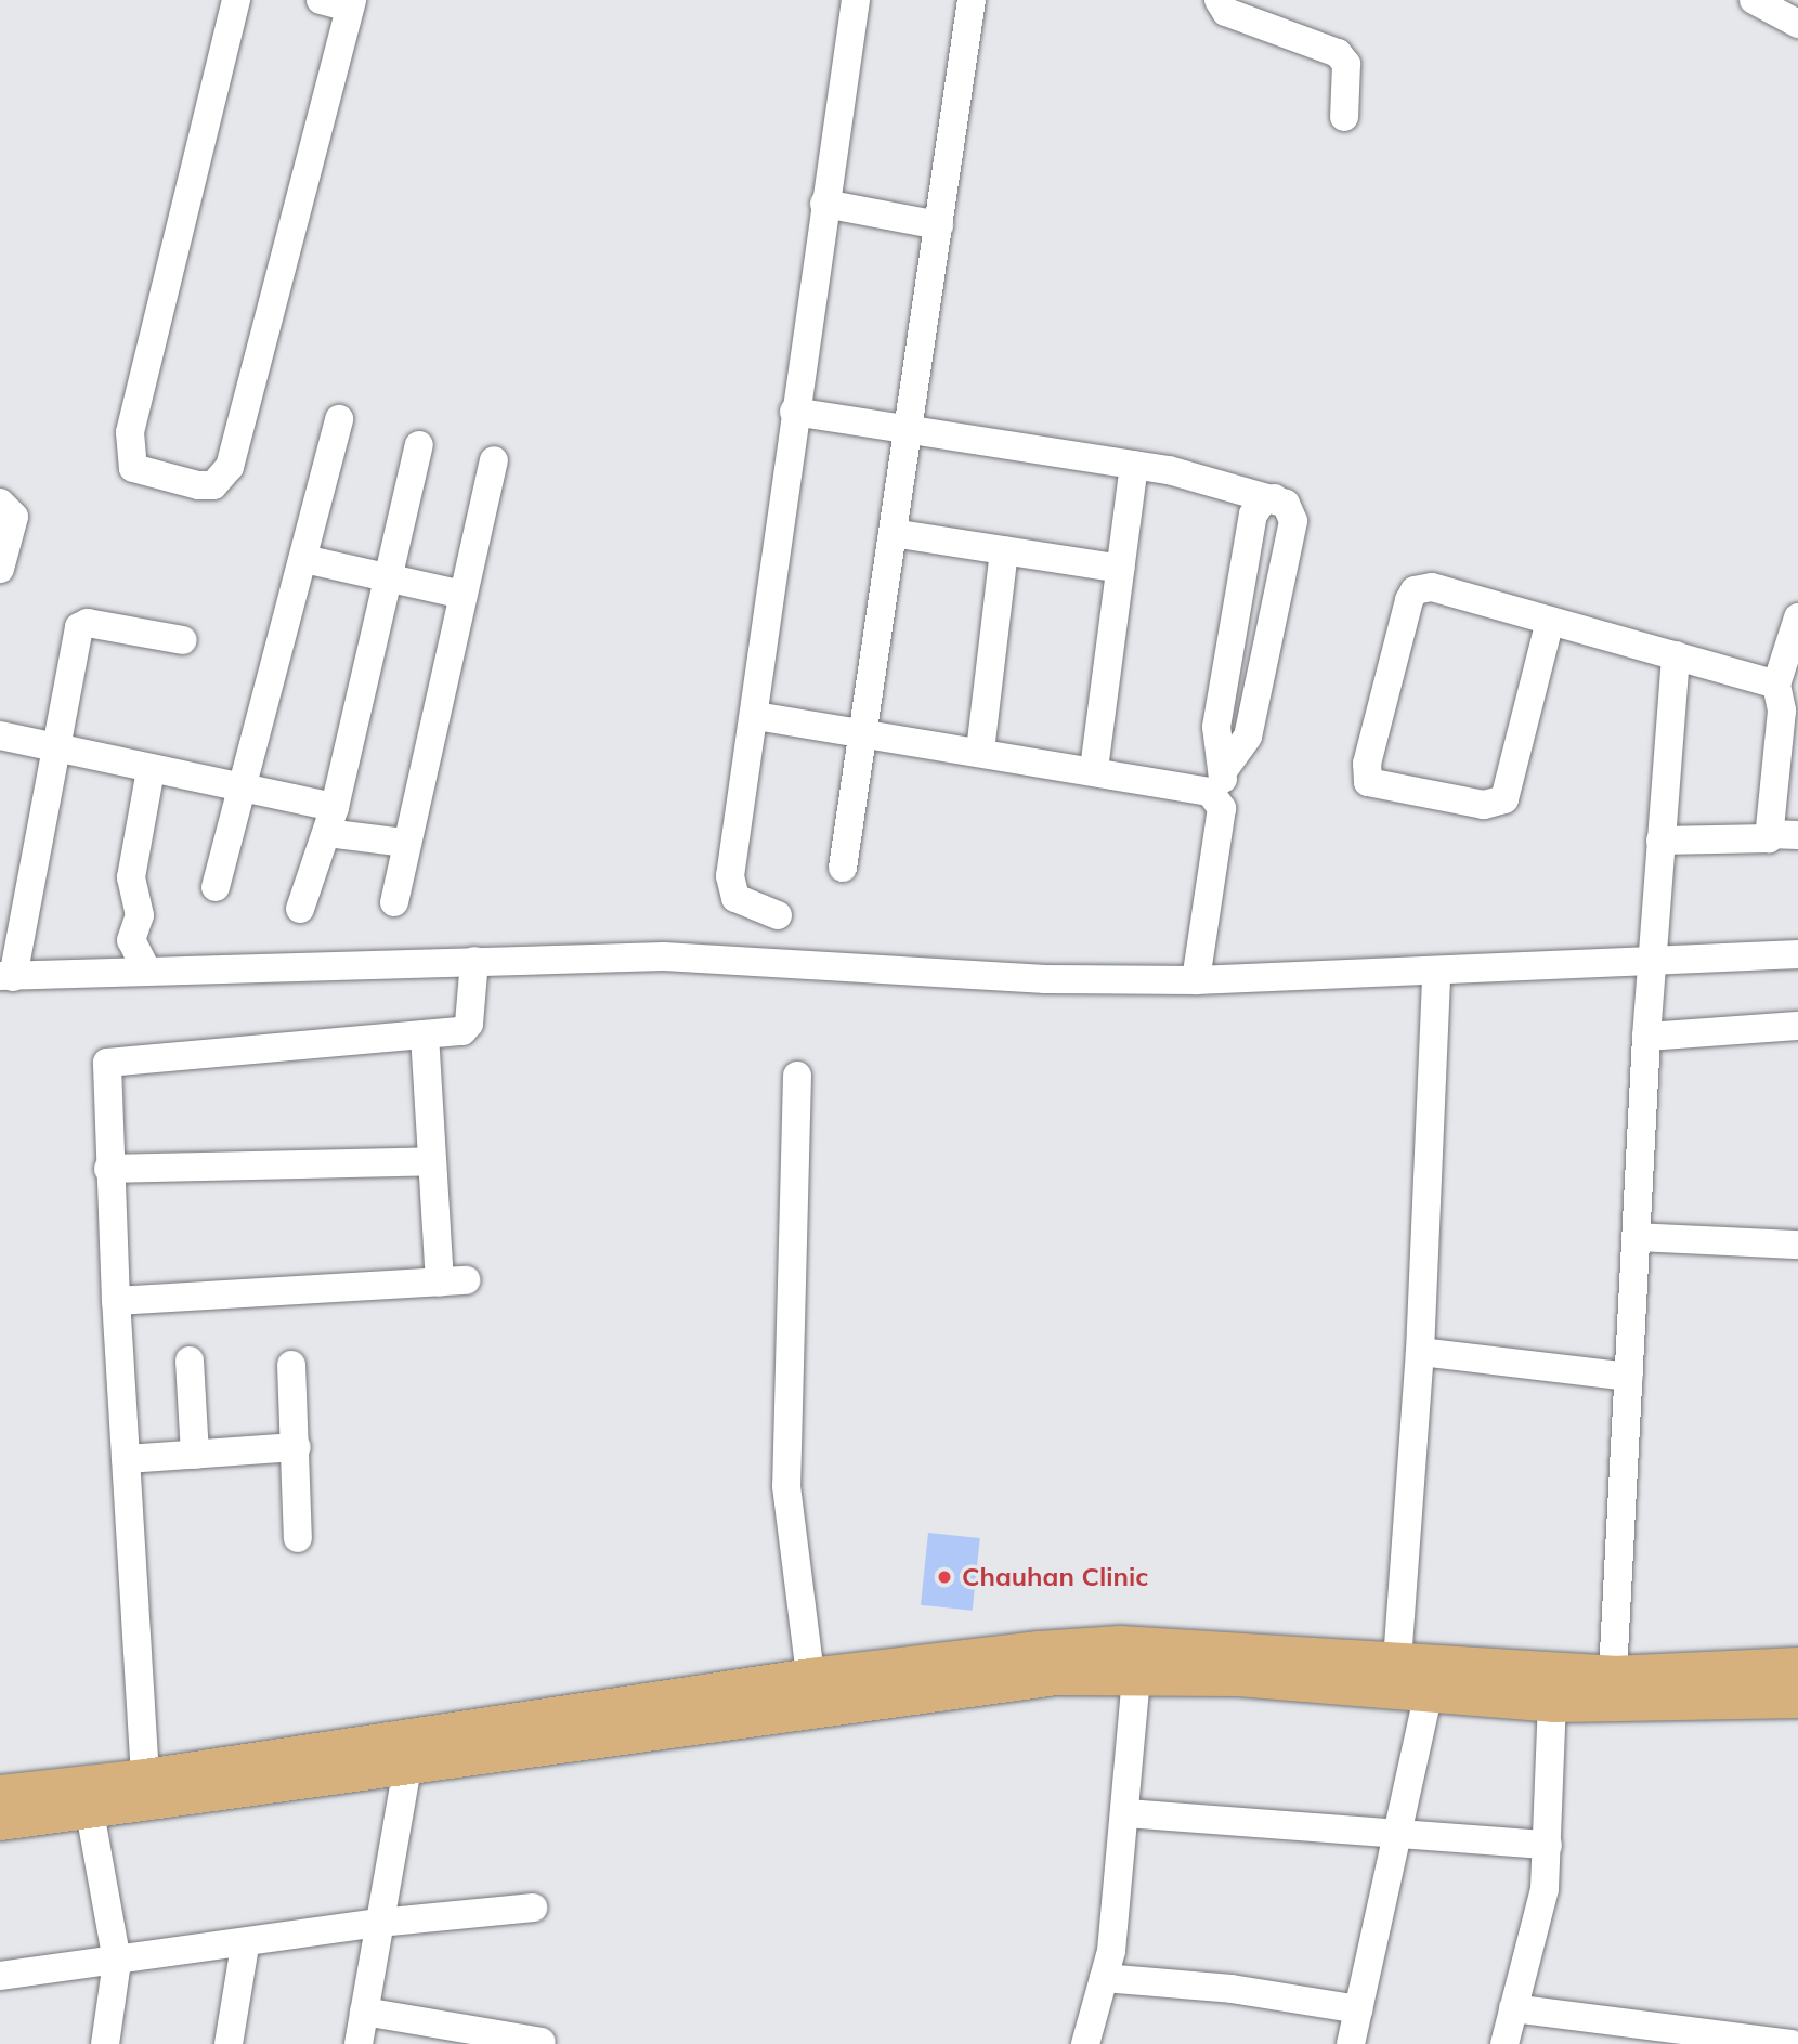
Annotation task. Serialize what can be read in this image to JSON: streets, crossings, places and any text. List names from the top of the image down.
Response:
{
  "places": ["Chauhan Clinic"]
}
